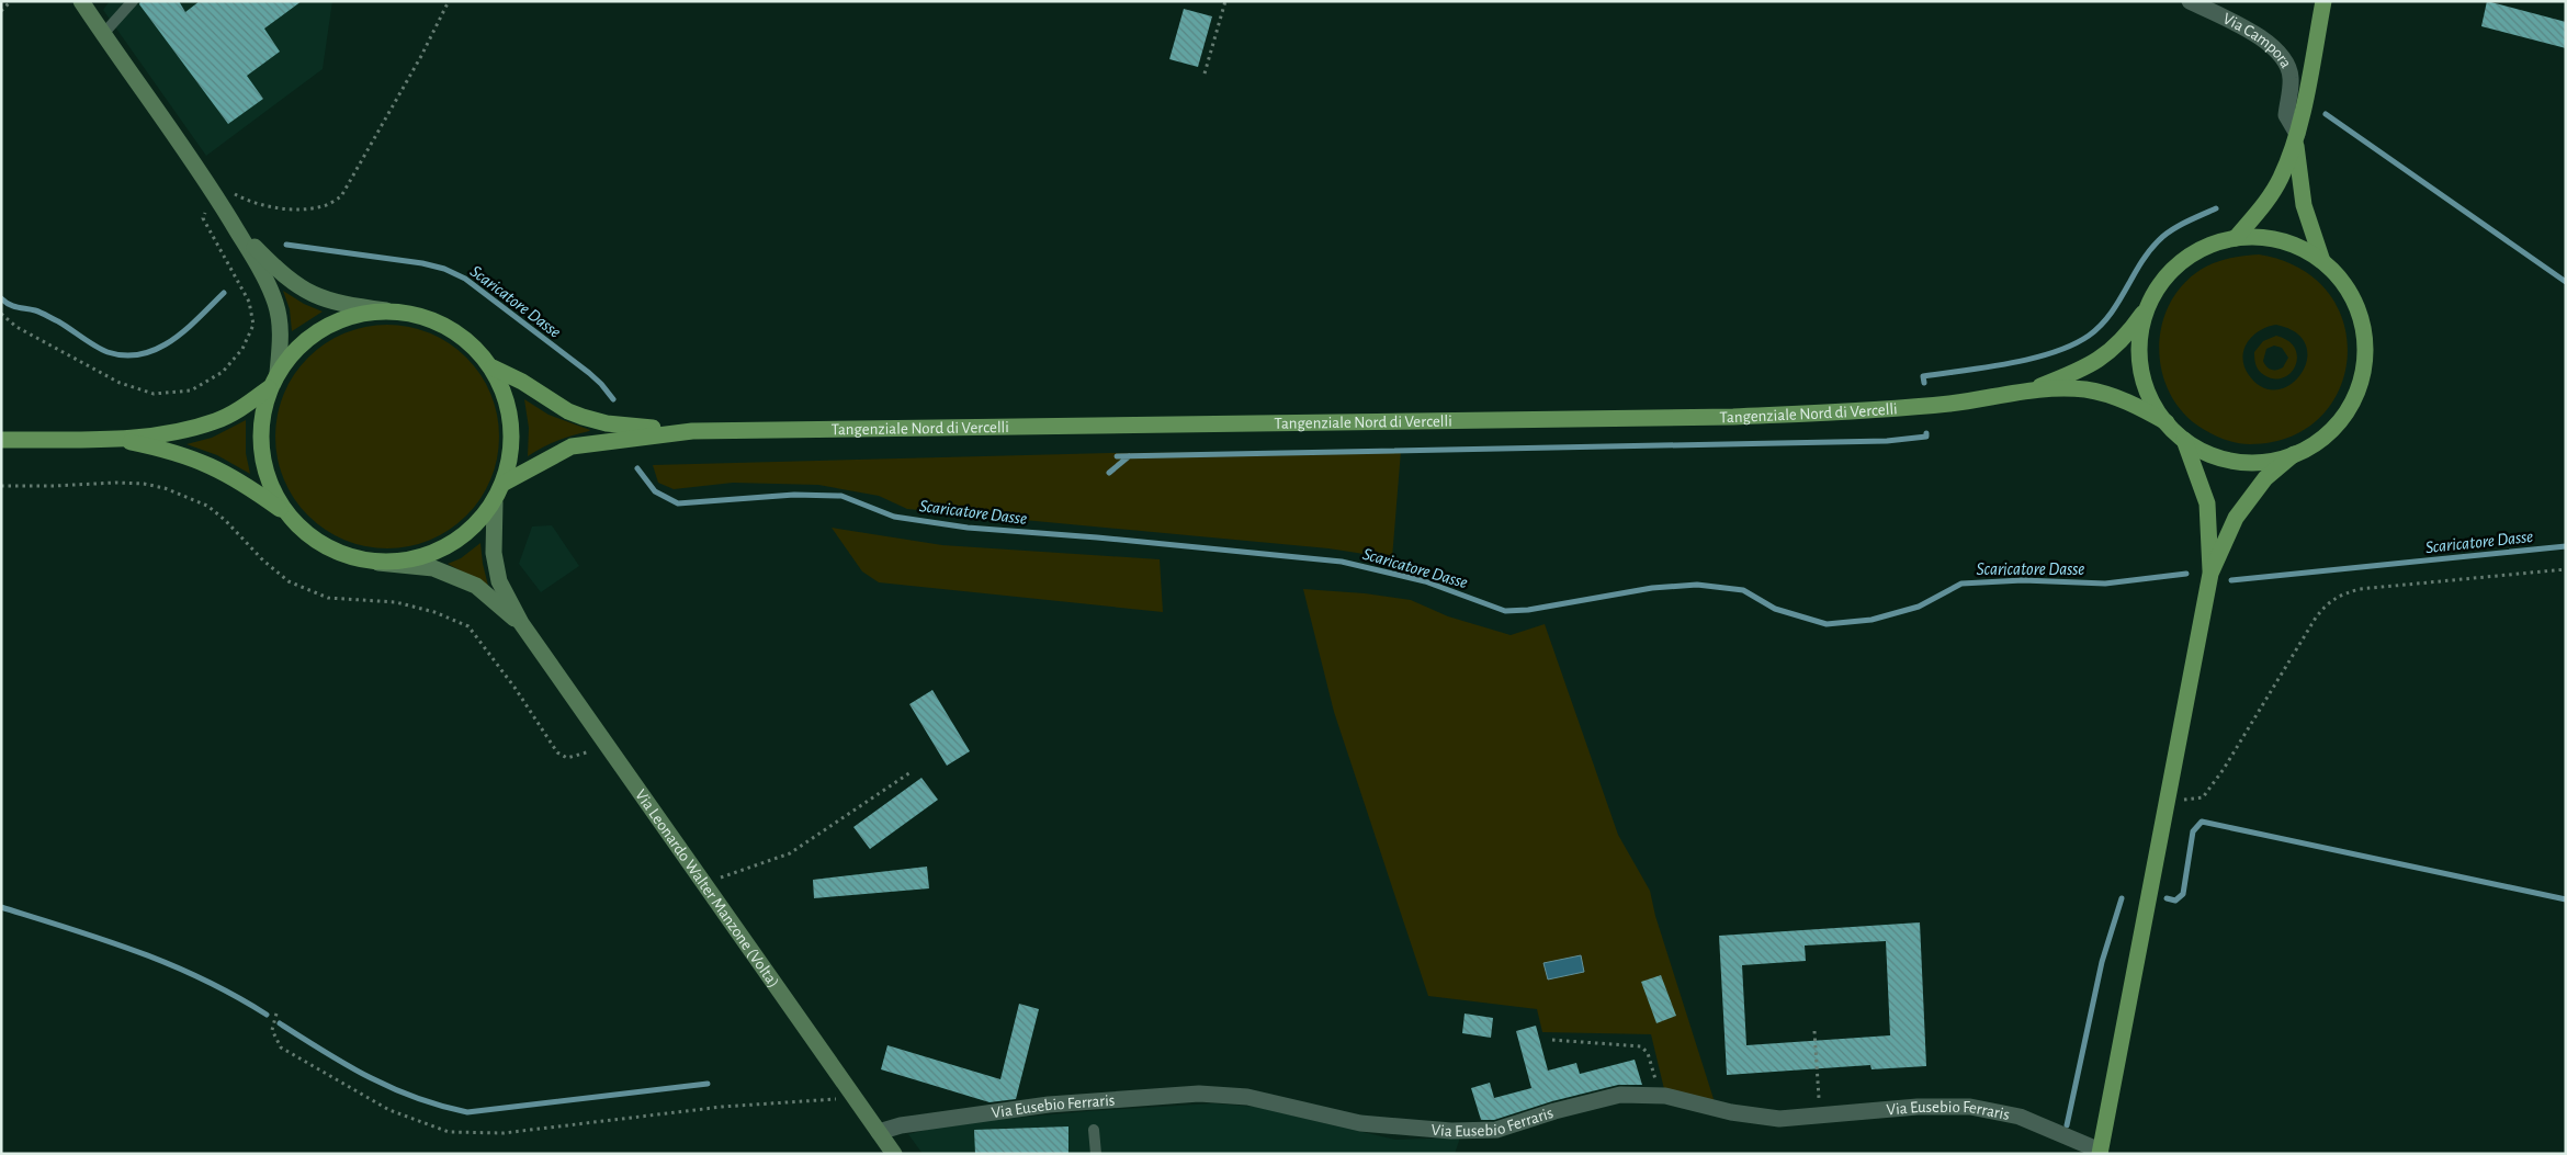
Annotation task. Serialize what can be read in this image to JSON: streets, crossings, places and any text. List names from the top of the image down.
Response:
{
  "streets": {
    "main road": ["Tangenziale Nord di Vercelli", "Via Leonardo Walter Manzone (Volta)"],
    "street": ["Via Campora", "Via Eusebio Ferraris"]
  },
  "crossings": [
    ["Tangenziale Nord di Vercelli", "Via Leonardo Walter Manzone (Volta)"],
    ["Via Leonardo Walter Manzone (Volta)", "Via Eusebio Ferraris"]
  ],
  "water": ["Scaricatore Dasse"]
}
